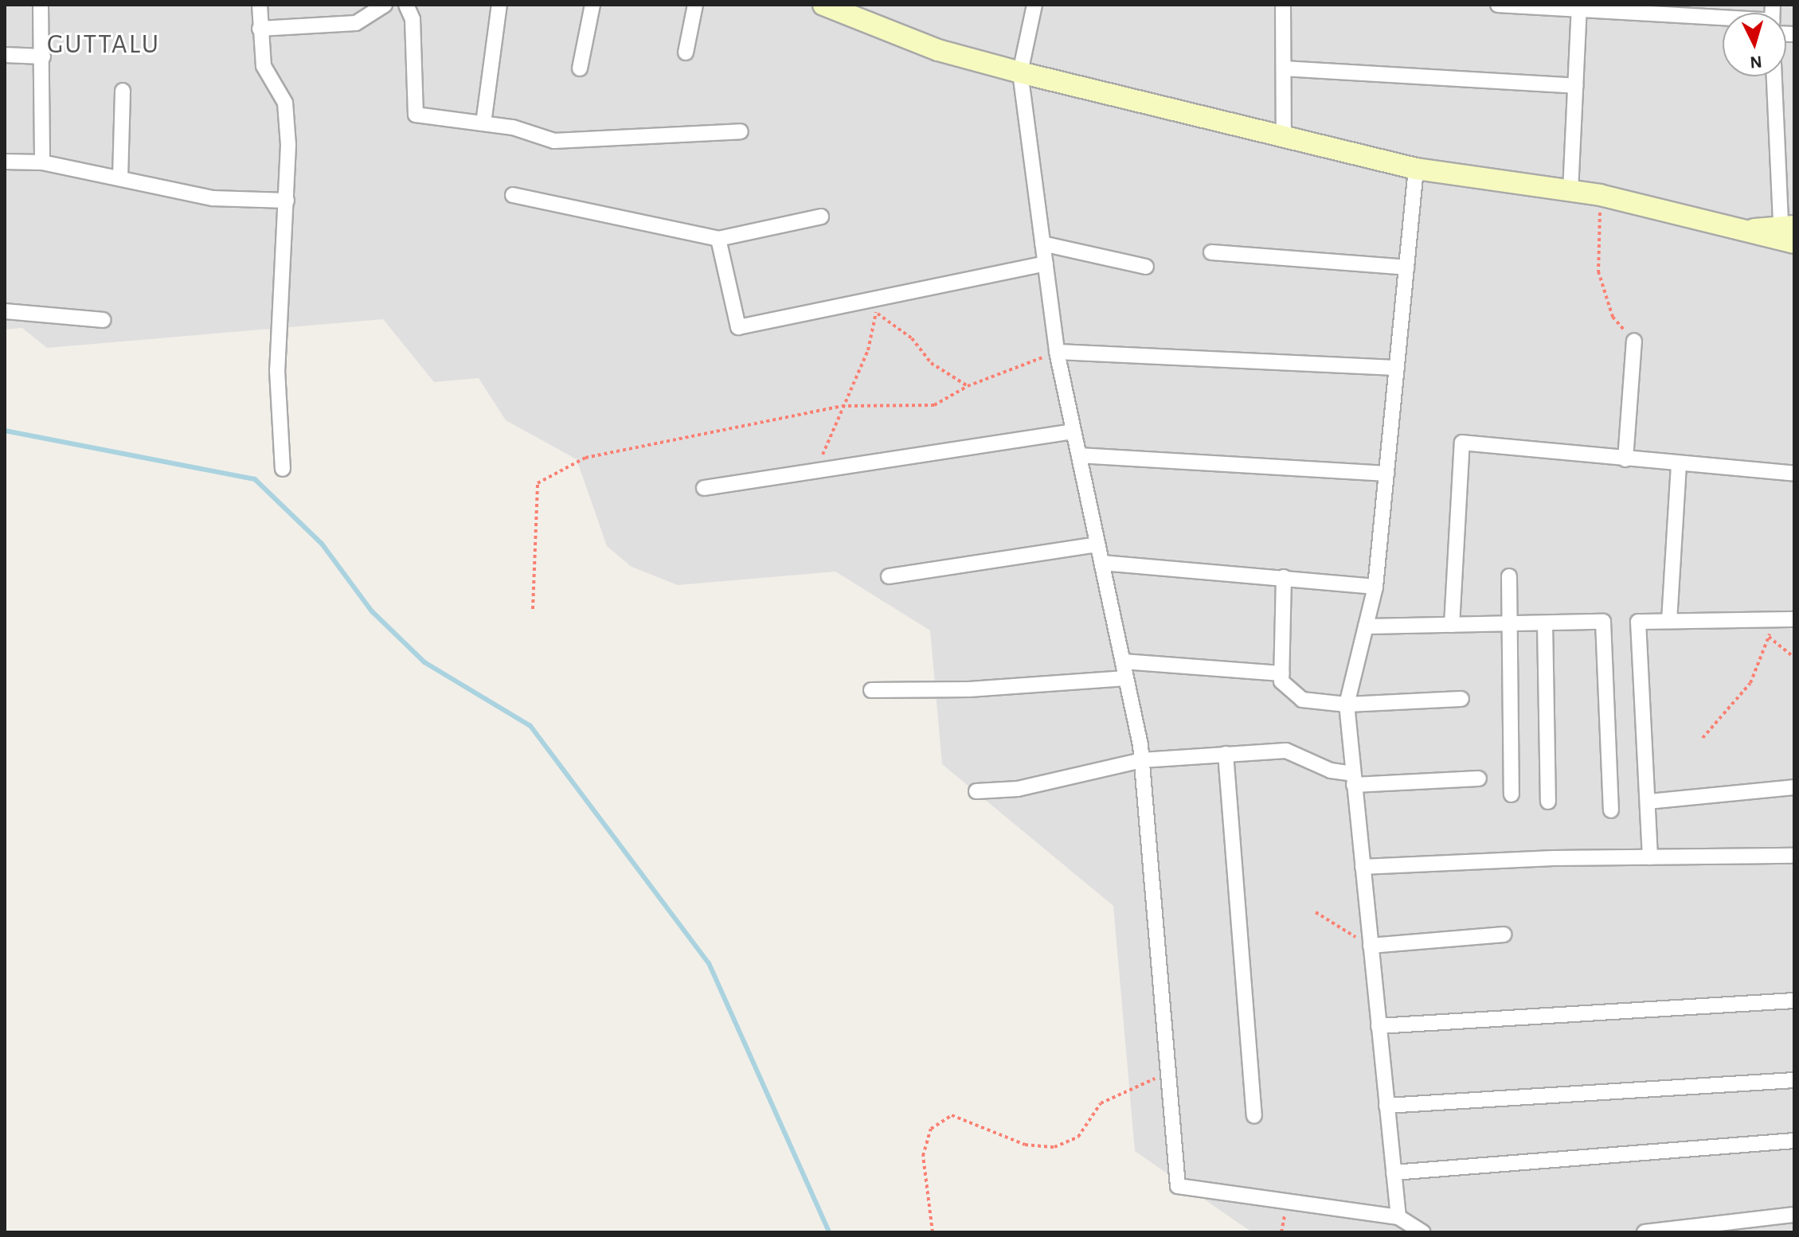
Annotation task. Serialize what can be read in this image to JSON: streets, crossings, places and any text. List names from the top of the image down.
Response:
{
  "districts": ["GUTTALU"],
  "north": "bottom"
}
